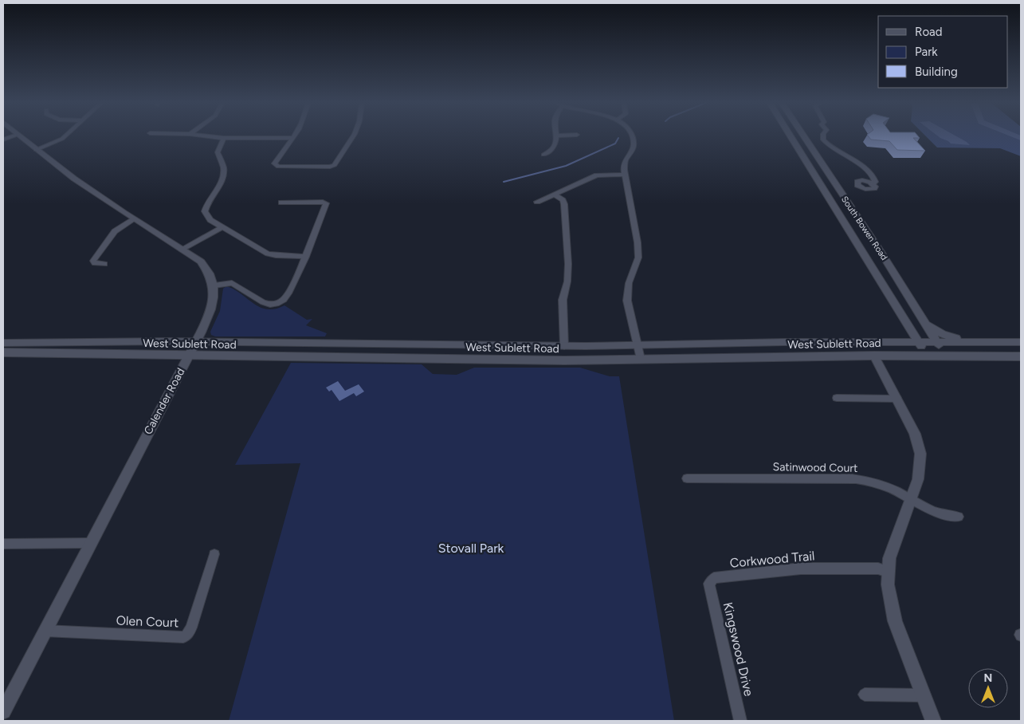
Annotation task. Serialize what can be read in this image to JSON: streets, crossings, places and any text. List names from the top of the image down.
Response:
{
  "streets": {
    "main road": ["South Bowen Road", "West Sublett Road", "Calender Road"],
    "street": [
      "Satinwood Court",
      "Corkwood Trail",
      "Olen Court",
      "Kingswood Drive"
    ]
  },
  "crossings": [
    ["South Bowen Road", "West Sublett Road"],
    ["West Sublett Road", "Calender Road"],
    ["Calender Road", "Olen Court"],
    ["Corkwood Trail", "Kingswood Drive"]
  ],
  "parks": ["Stovall Park"],
  "legend": ["Road", "Park", "Building"],
  "north": "top"
}
